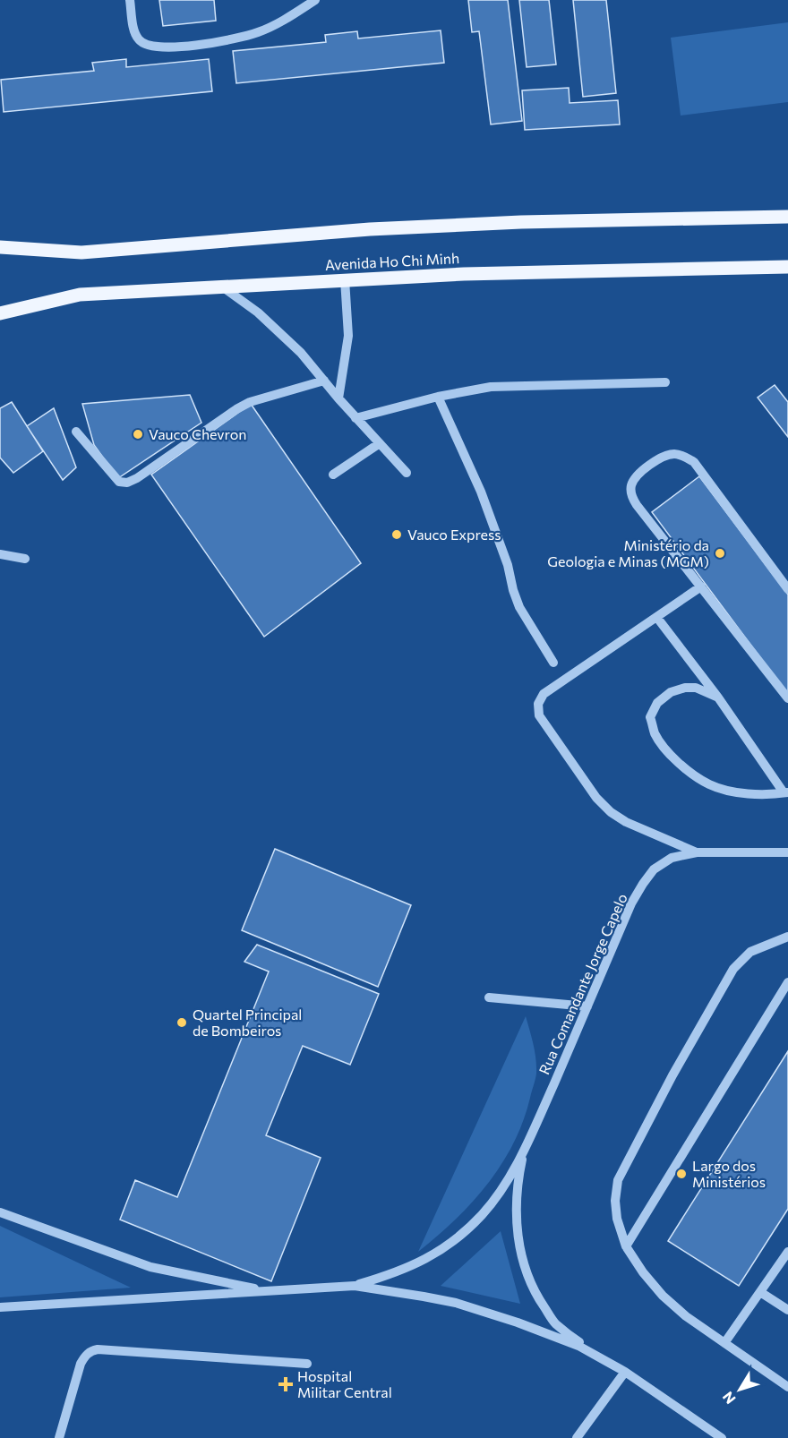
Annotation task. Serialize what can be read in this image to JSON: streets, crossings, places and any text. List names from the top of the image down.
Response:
{
  "streets": {
    "main road": ["Avenida Ho Chi Minh"],
    "street": ["Rua Comandante Jorge Capelo"]
  },
  "places": {
    "other": [
      "Vauco Chevron",
      "Vauco Express",
      "Ministério da Geologia e Minas (MGM)",
      "Quartel Principal de Bombeiros",
      "Largo dos Ministérios"
    ],
    "health": ["Hospital Militar Central"]
  },
  "north": "bottom left"
}
